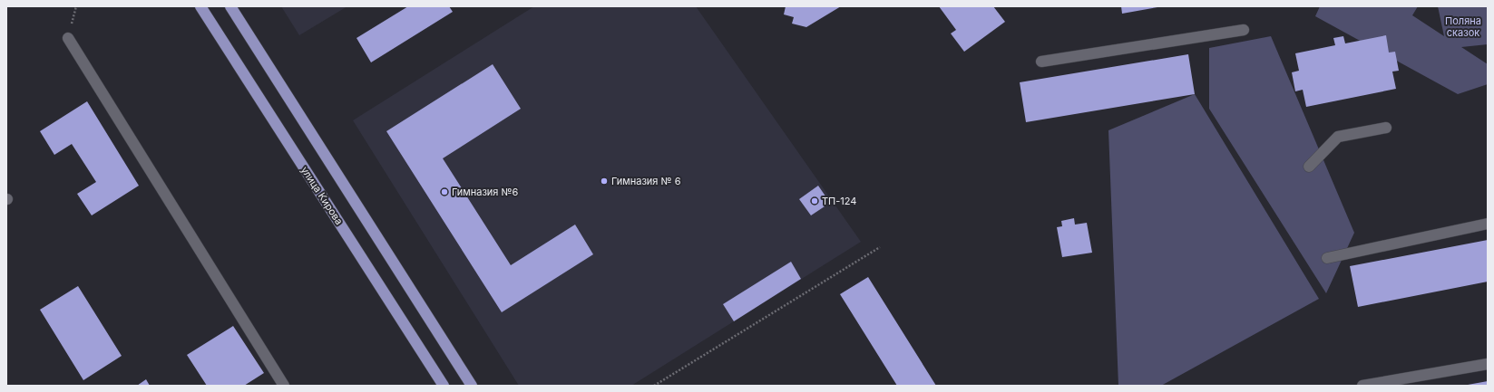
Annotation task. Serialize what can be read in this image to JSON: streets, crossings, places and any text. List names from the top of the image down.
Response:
{
  "streets": {
    "main road": ["улица Кирова"]
  },
  "parks": ["Поляна сказок"],
  "places": ["Гимназия № 6", "Гимназия №6", "ТП-124"]
}
